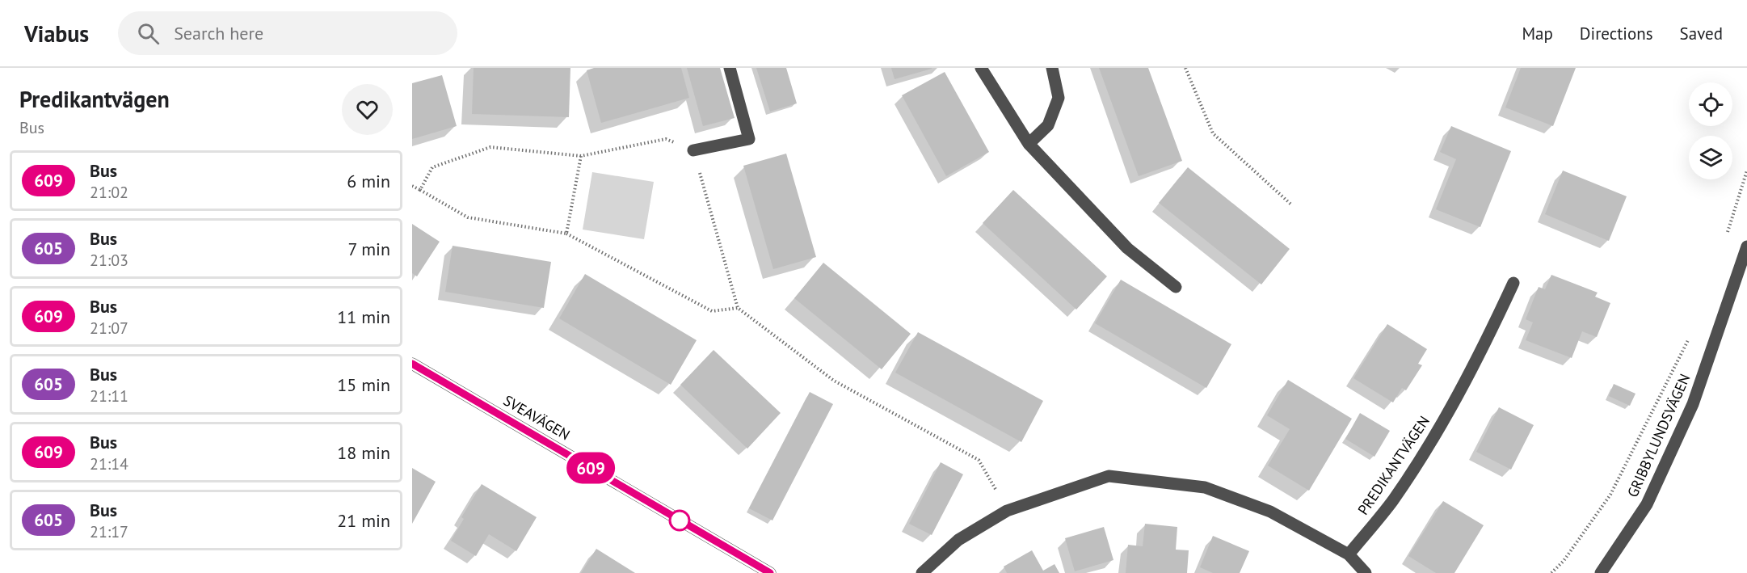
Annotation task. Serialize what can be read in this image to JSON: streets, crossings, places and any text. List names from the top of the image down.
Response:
{
  "streets": {
    "street": ["SVEAVÄGEN", "GRIBBYLUNDSVÄGEN", "PREDIKANTVÄGEN"]
  },
  "lines": ["bus line 609"],
  "page": {
    "header": "Viabus",
    "search": "Search here",
    "nav": ["Map", "Directions", "Saved"],
    "heading": ["Predikantvägen", "Bus"],
    "on_map": "609",
    "list": [
      {
        "mark": "609",
        "name": "Bus",
        "note": "21:02",
        "value": "6 min"
      },
      {
        "mark": "605",
        "name": "Bus",
        "note": "21:03",
        "value": "7 min"
      },
      {
        "mark": "609",
        "name": "Bus",
        "note": "21:07",
        "value": "11 min"
      },
      {
        "mark": "605",
        "name": "Bus",
        "note": "21:11",
        "value": "15 min"
      },
      {
        "mark": "609",
        "name": "Bus",
        "note": "21:14",
        "value": "18 min"
      },
      {
        "mark": "605",
        "name": "Bus",
        "note": "21:17",
        "value": "21 min"
      }
    ]
  }
}
